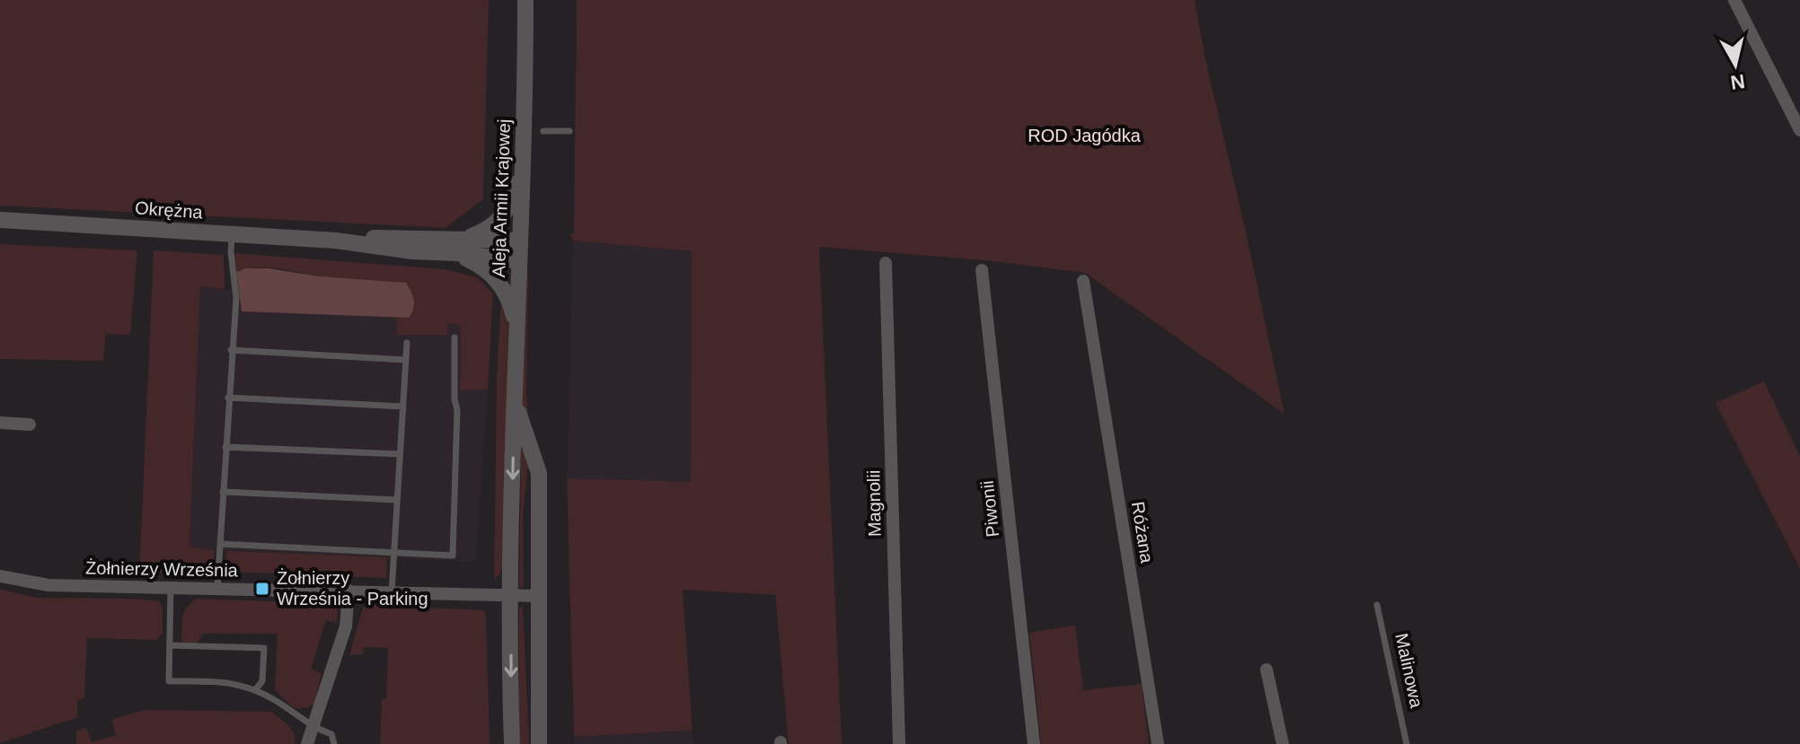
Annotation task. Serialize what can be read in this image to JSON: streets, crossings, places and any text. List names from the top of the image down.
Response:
{
  "streets": {
    "street": [
      "Aleja Armii Krajowej",
      "Okrężna",
      "Magnolii",
      "Piwonii",
      "Różana",
      "Żołnierzy Września"
    ],
    "lane": ["Malinowa"]
  },
  "crossings": [
    ["Aleja Armii Krajowej", "Okrężna"],
    ["Aleja Armii Krajowej", "Żołnierzy Września"]
  ],
  "parks": ["ROD Jagódka"],
  "places": {
    "transit": ["Żołnierzy Września - Parking"]
  },
  "north": "bottom"
}
